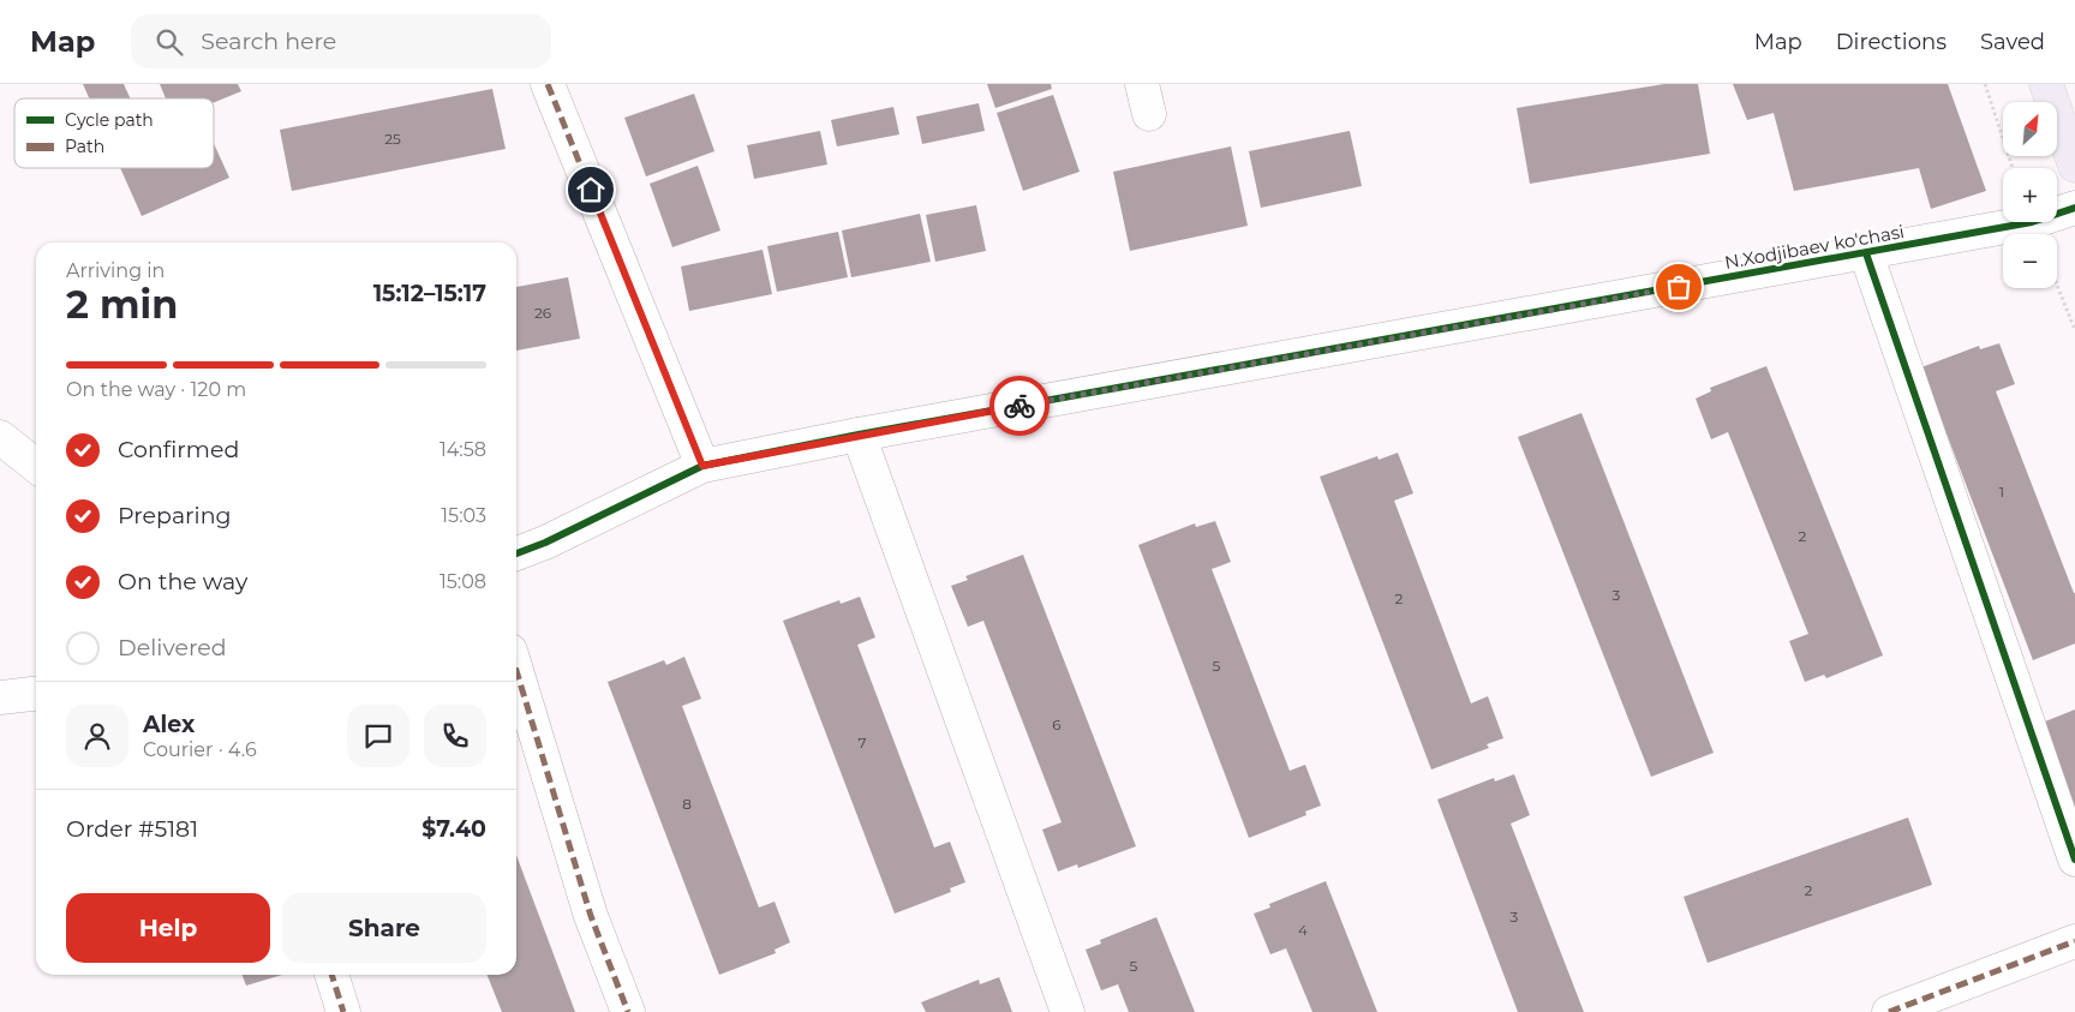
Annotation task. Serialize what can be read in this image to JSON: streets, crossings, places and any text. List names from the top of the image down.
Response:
{
  "streets": {
    "street": ["N.Xodjibaev ko'chasi"]
  },
  "house_numbers": [
    "25",
    "26",
    "1",
    "2",
    "3",
    "2",
    "5",
    "6",
    "7",
    "8",
    "2",
    "3",
    "4",
    "5"
  ],
  "legend": ["Cycle path", "Path"],
  "north": "top right",
  "page": {
    "header": "Map",
    "search": "Search here",
    "nav": ["Map", "Directions", "Saved"],
    "map_buttons": ["+", "−"],
    "heading": ["2 min", "Arriving in", "15:12–15:17"],
    "panel": [
      "Alex",
      "Courier · 4.6",
      "Order #5181",
      "$7.40"
    ],
    "bar": "On the way · 120 m",
    "list": [
      ["Confirmed", "14:58"],
      ["Preparing", "15:03"],
      ["On the way", "15:08"],
      "Delivered"
    ],
    "buttons": ["Help", "Share"]
  }
}
